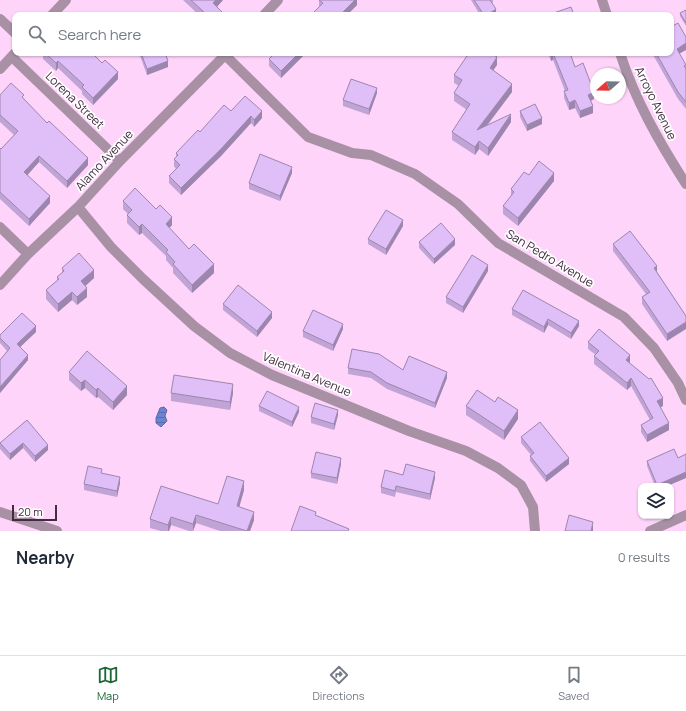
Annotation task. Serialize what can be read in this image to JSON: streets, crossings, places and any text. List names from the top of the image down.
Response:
{
  "streets": {
    "street": [
      "Lorena Street",
      "Arroyo Avenue",
      "Alamo Avenue",
      "San Pedro Avenue",
      "Valentina Avenue"
    ]
  },
  "crossings": [
    ["Lorena Street", "Alamo Avenue"],
    ["Alamo Avenue", "Valentina Avenue"]
  ],
  "scale_bar": "20 m",
  "north": "left",
  "page": {
    "search": "Search here",
    "scale": "20 m",
    "heading": ["Nearby", "0 results"],
    "nav": ["Map", "Directions", "Saved"]
  }
}
